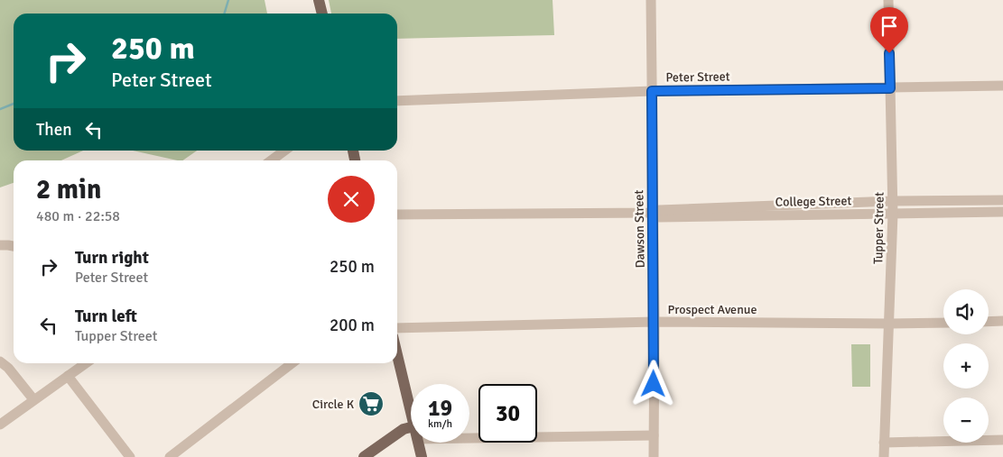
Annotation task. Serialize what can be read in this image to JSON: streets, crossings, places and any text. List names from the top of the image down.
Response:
{
  "streets": {
    "street": [
      "Peter Street",
      "College Street",
      "Tupper Street",
      "Dawson Street",
      "Prospect Avenue"
    ]
  },
  "crossings": [
    ["Peter Street", "Tupper Street"],
    ["Peter Street", "Dawson Street"],
    ["College Street", "Tupper Street"],
    ["College Street", "Dawson Street"],
    ["Tupper Street", "Prospect Avenue"],
    ["Dawson Street", "Prospect Avenue"]
  ],
  "places": {
    "supermarket": ["Circle K"]
  },
  "page": {
    "turn": ["250 m", "Peter Street"],
    "then": "Then",
    "heading": ["2 min", "480 m · 22:58"],
    "list": [
      {
        "name": "Turn right",
        "note": "Peter Street",
        "value": "250 m"
      },
      {
        "name": "Turn left",
        "note": "Tupper Street",
        "value": "200 m"
      }
    ],
    "map_buttons": ["+", "−"],
    "speed": "19 km/h",
    "limit": "30"
  }
}
